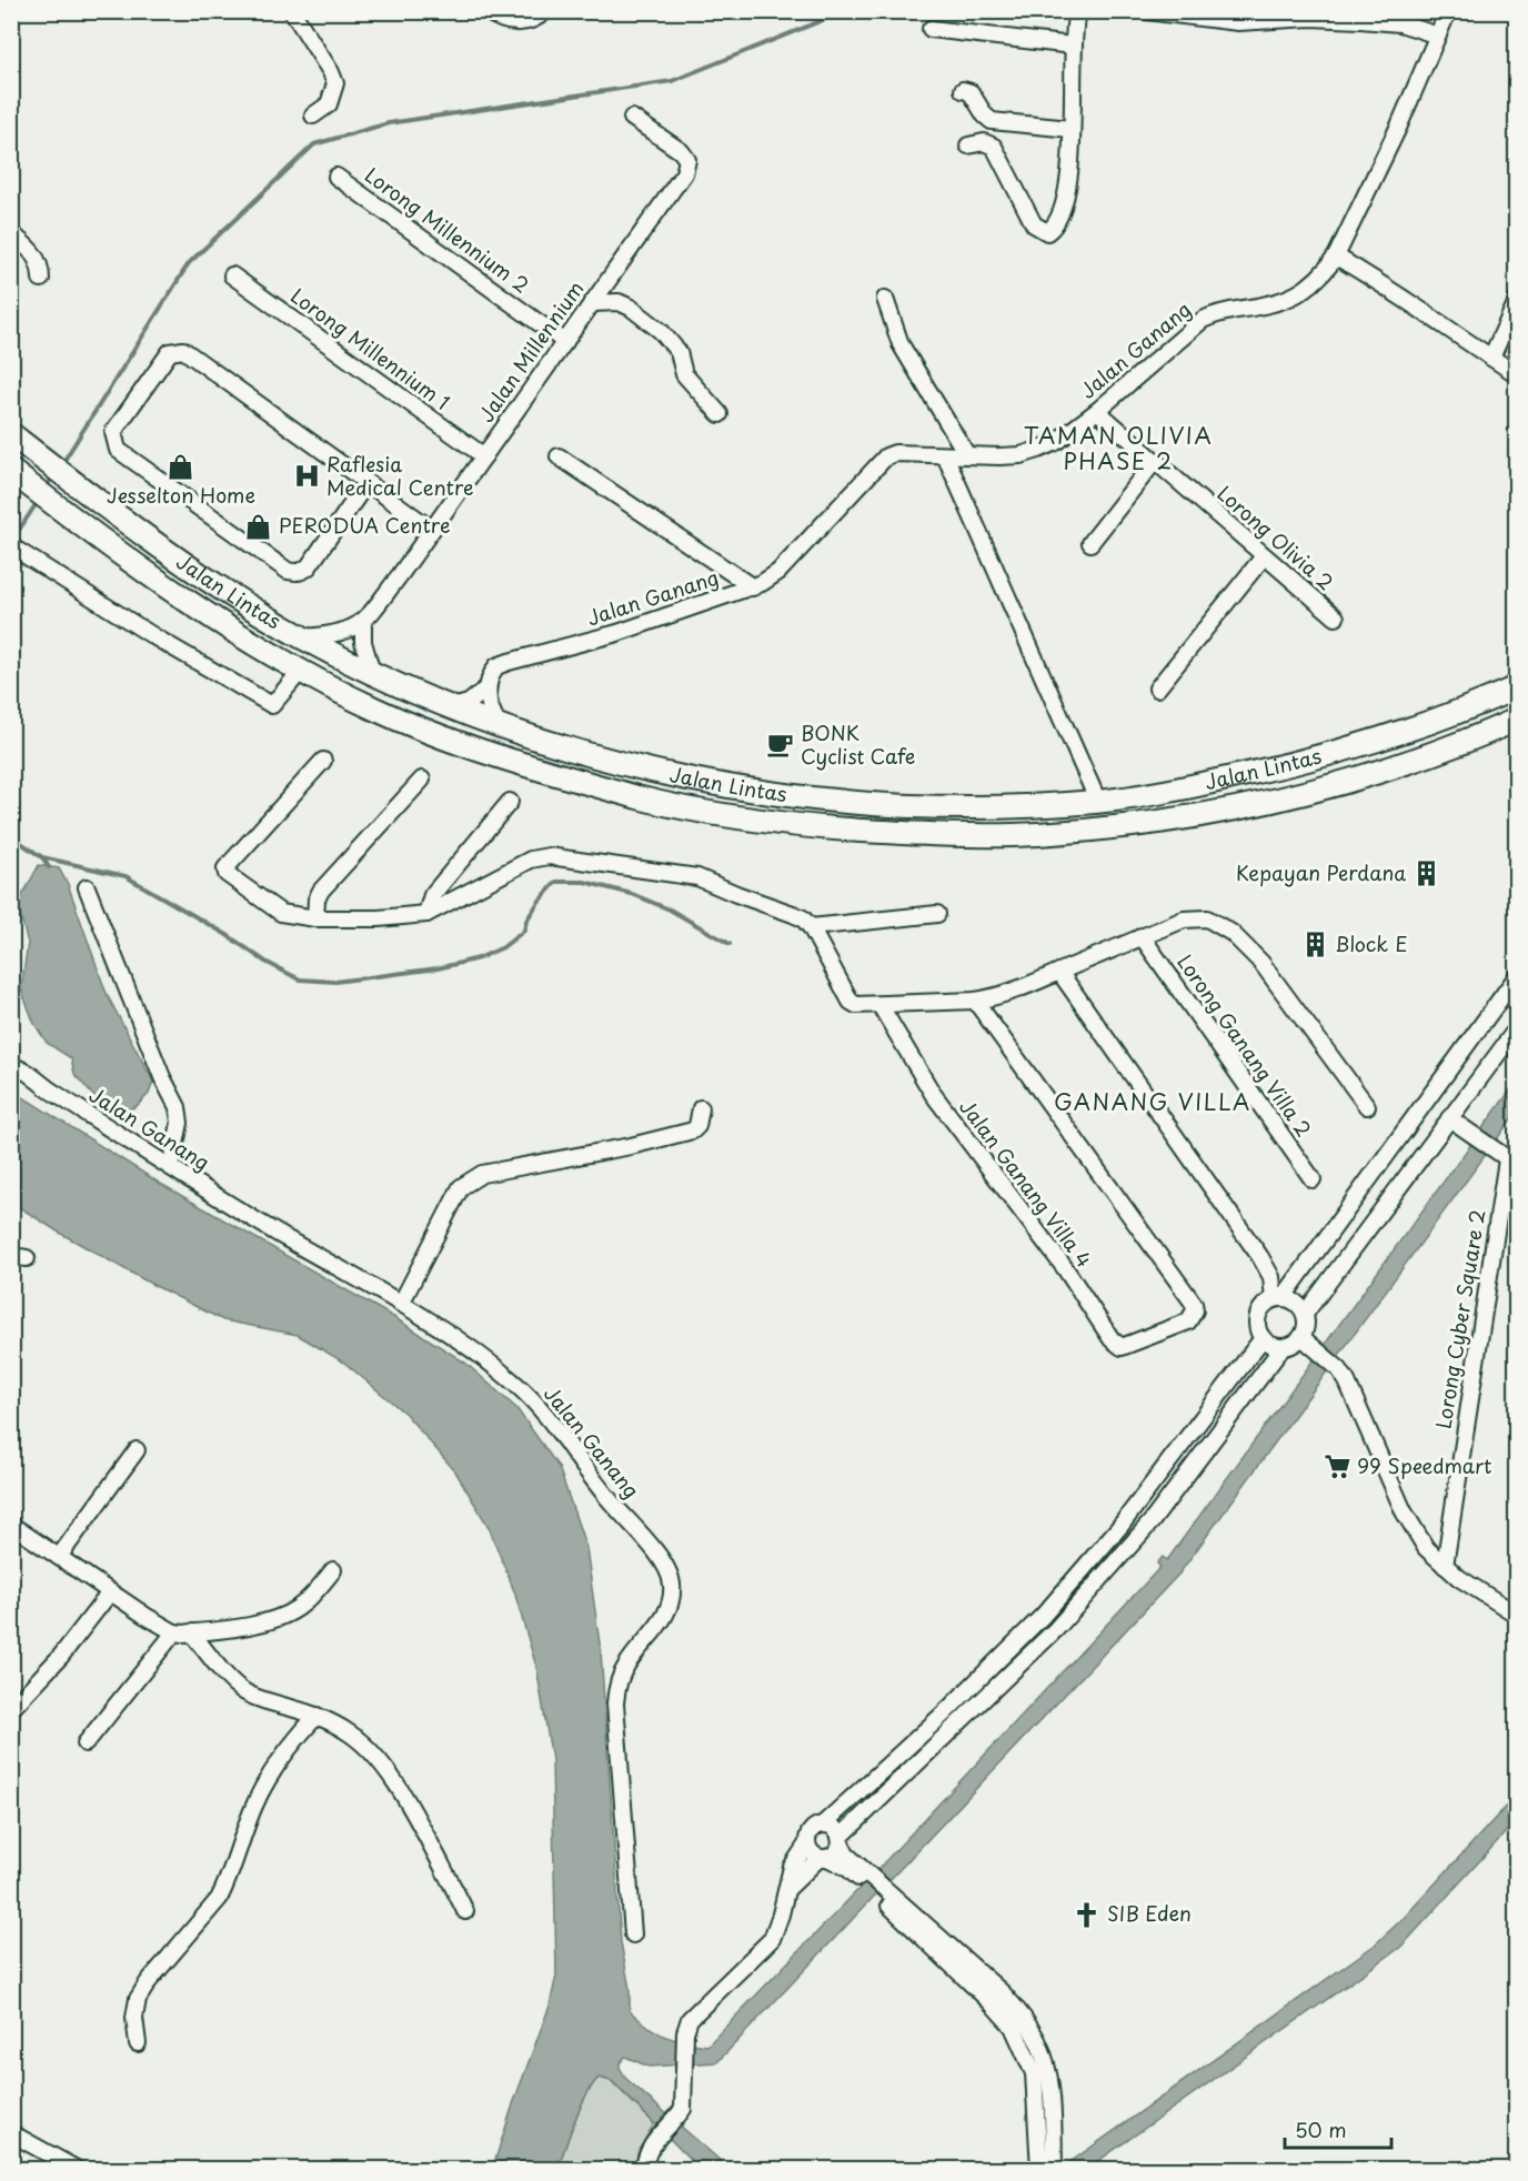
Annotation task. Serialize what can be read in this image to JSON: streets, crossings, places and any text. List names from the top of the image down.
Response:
{
  "streets": {
    "highway": ["Jalan Lintas"],
    "street": [
      "Lorong Millennium 2",
      "Lorong Millennium 1",
      "Jalan Ganang",
      "Jalan Millennium",
      "Lorong Olivia 2",
      "Lorong Ganang Villa 2",
      "Jalan Ganang Villa 4",
      "Lorong Cyber Square 2"
    ]
  },
  "crossings": [
    ["Lorong Millennium 2", "Jalan Millennium"],
    ["Lorong Millennium 1", "Jalan Millennium"],
    ["Jalan Ganang", "Lorong Olivia 2"],
    ["Jalan Ganang", "Jalan Lintas"]
  ],
  "districts": ["TAMAN OLIVIA PHASE 2", "GANANG VILLA"],
  "places": {
    "shop": ["Jesselton Home", "PERODUA Centre"],
    "hospital": ["Raflesia Medical Centre"],
    "cafe": ["BONK Cyclist Cafe"],
    "building": ["Kepayan Perdana", "Block E"],
    "supermarket": ["99 Speedmart"],
    "church": ["SIB Eden"]
  },
  "scale_bar": "50 m"
}
